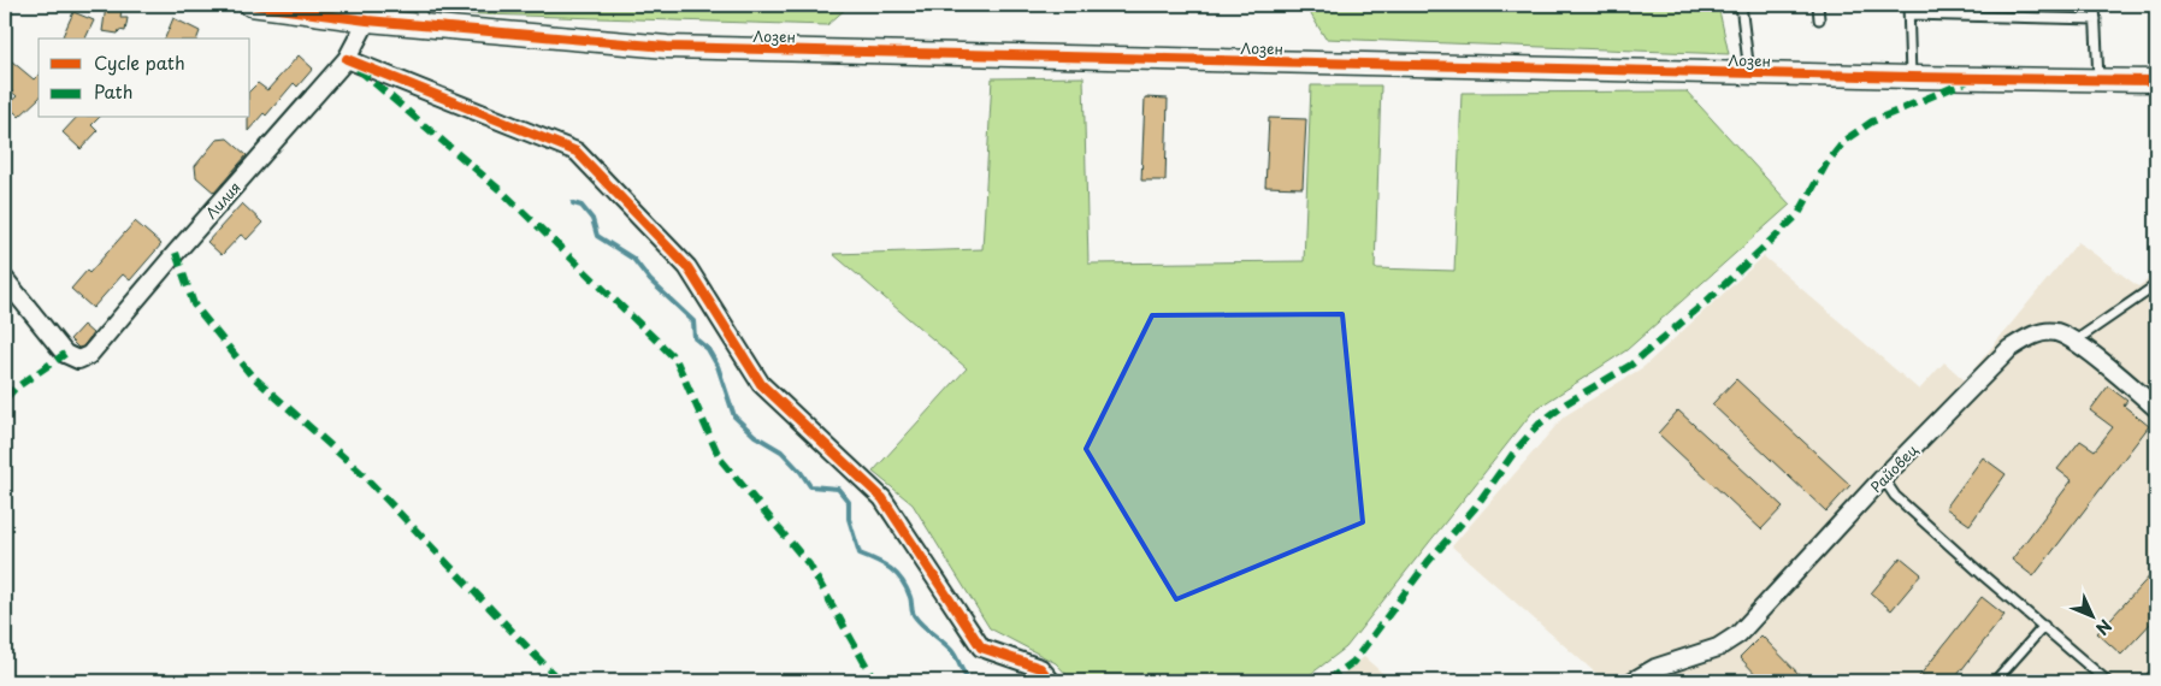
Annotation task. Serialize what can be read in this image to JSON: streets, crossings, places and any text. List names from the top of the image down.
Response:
{
  "streets": {
    "street": ["Лозен", "Лилия", "Райовец"]
  },
  "crossings": [
    ["Лозен", "Лилия"]
  ],
  "legend": ["Cycle path", "Path"],
  "north": "bottom right"
}
